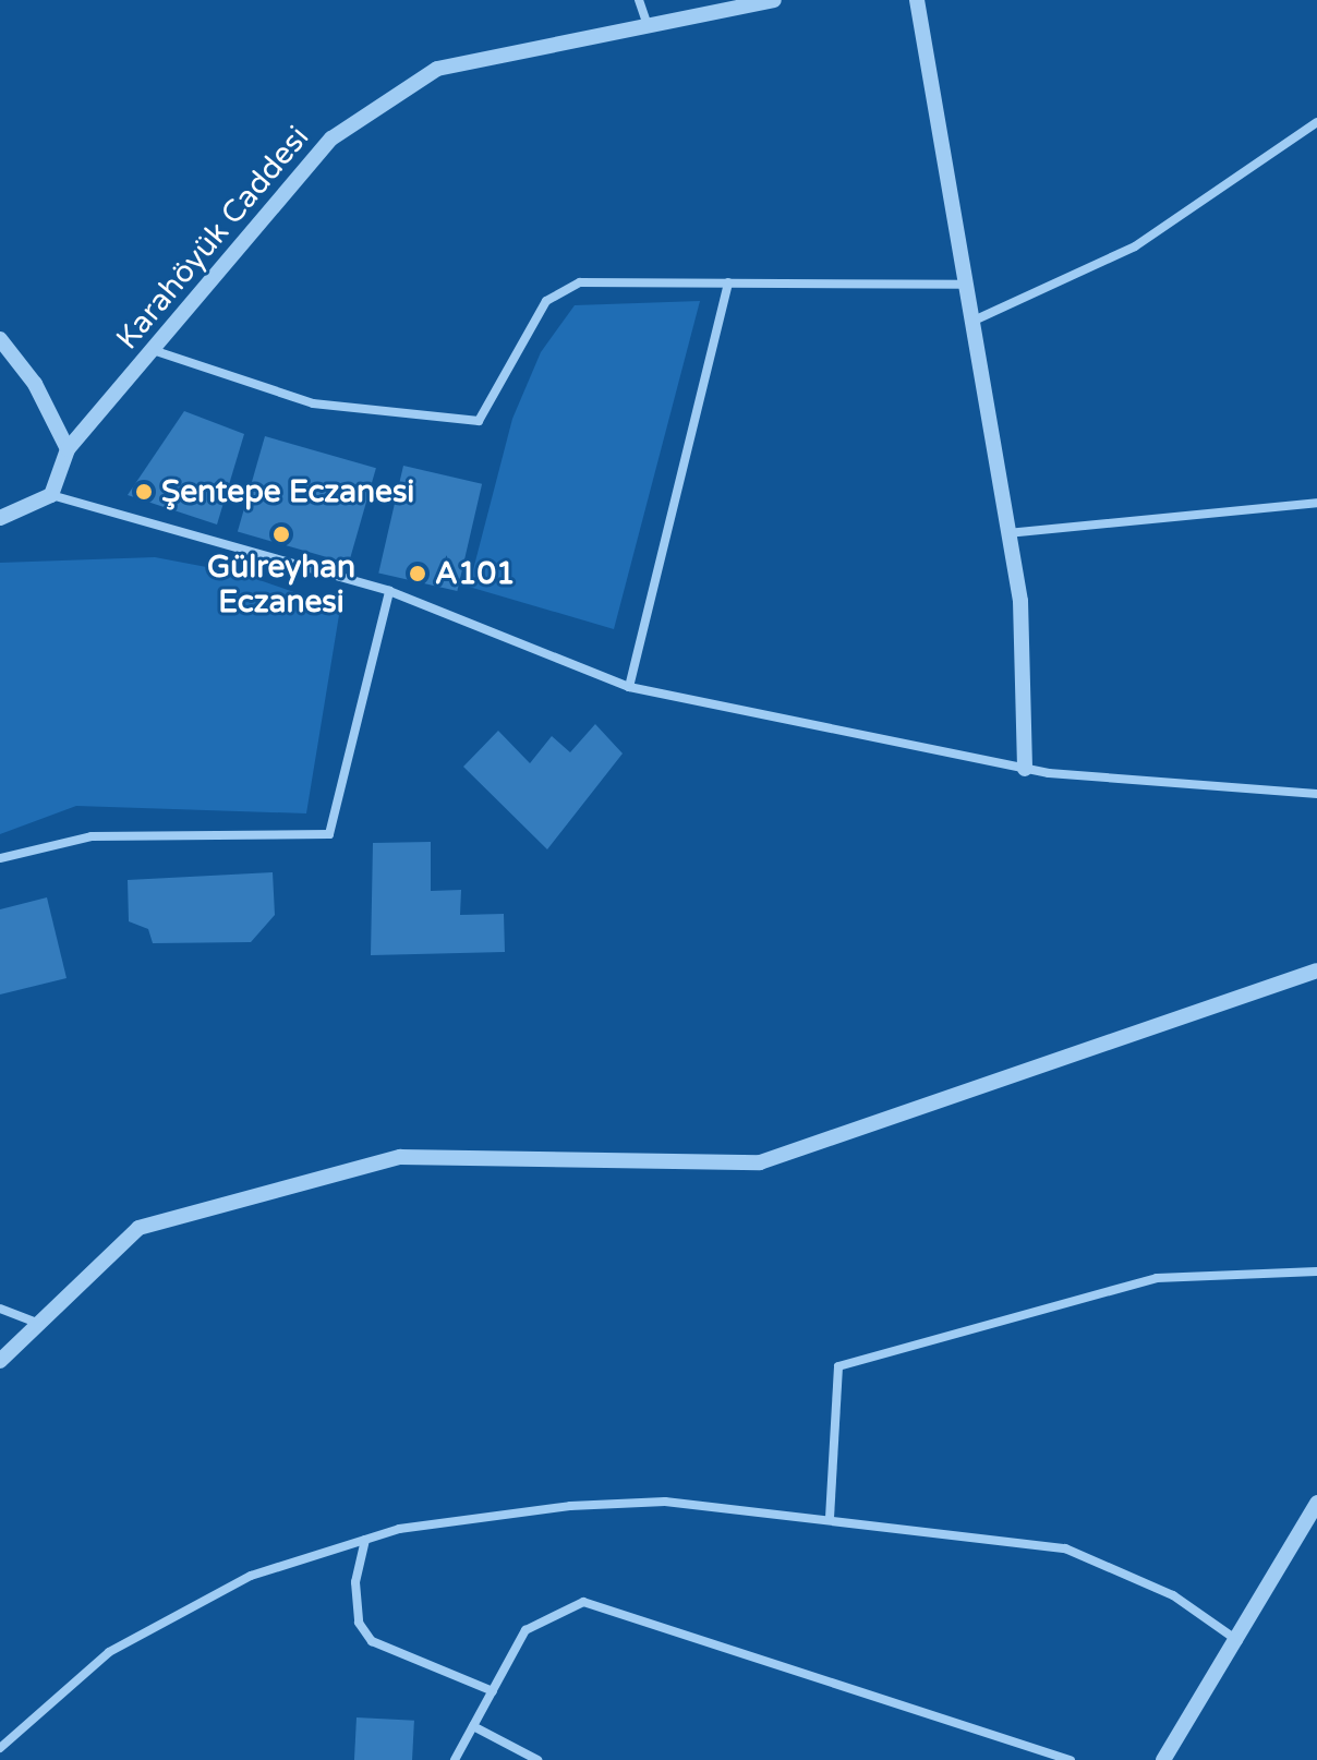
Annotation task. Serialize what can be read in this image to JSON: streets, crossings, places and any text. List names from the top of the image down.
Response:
{
  "streets": {
    "street": ["Karahöyük Caddesi"]
  },
  "places": ["Şentepe Eczanesi", "Gülreyhan Eczanesi", "A101"]
}
